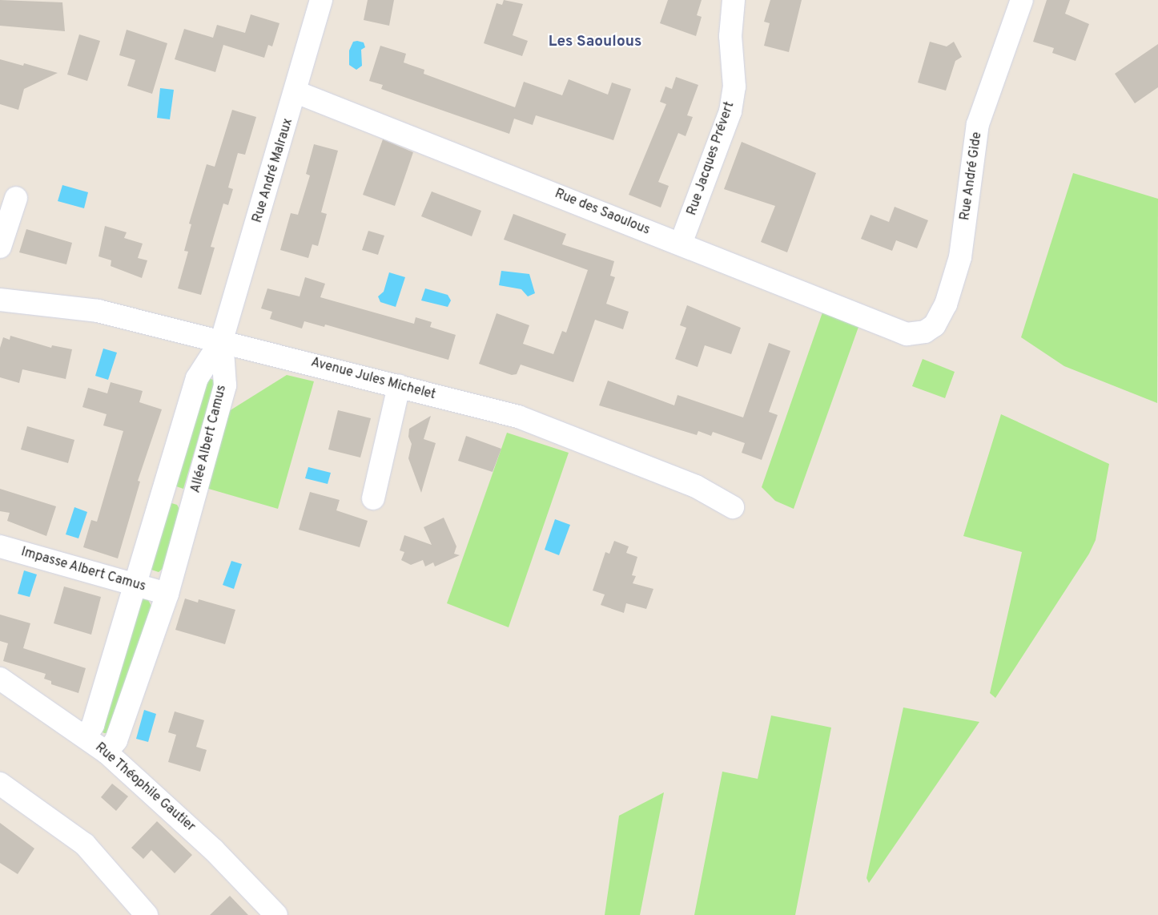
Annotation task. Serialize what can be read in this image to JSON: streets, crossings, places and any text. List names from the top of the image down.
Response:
{
  "streets": {
    "street": [
      "Rue Jacques Prévert",
      "Rue André Malraux",
      "Rue André Gide",
      "Rue des Saoulous",
      "Avenue Jules Michelet",
      "Allée Albert Camus",
      "Impasse Albert Camus",
      "Rue Théophile Gautier"
    ]
  },
  "crossings": [
    ["Rue Jacques Prévert", "Rue des Saoulous"],
    ["Rue André Malraux", "Rue des Saoulous"],
    ["Rue André Malraux", "Avenue Jules Michelet"],
    ["Rue André Malraux", "Allée Albert Camus"],
    ["Rue André Gide", "Rue des Saoulous"],
    ["Avenue Jules Michelet", "Allée Albert Camus"],
    ["Allée Albert Camus", "Impasse Albert Camus"],
    ["Allée Albert Camus", "Rue Théophile Gautier"]
  ],
  "districts": ["Les Saoulous"]
}
